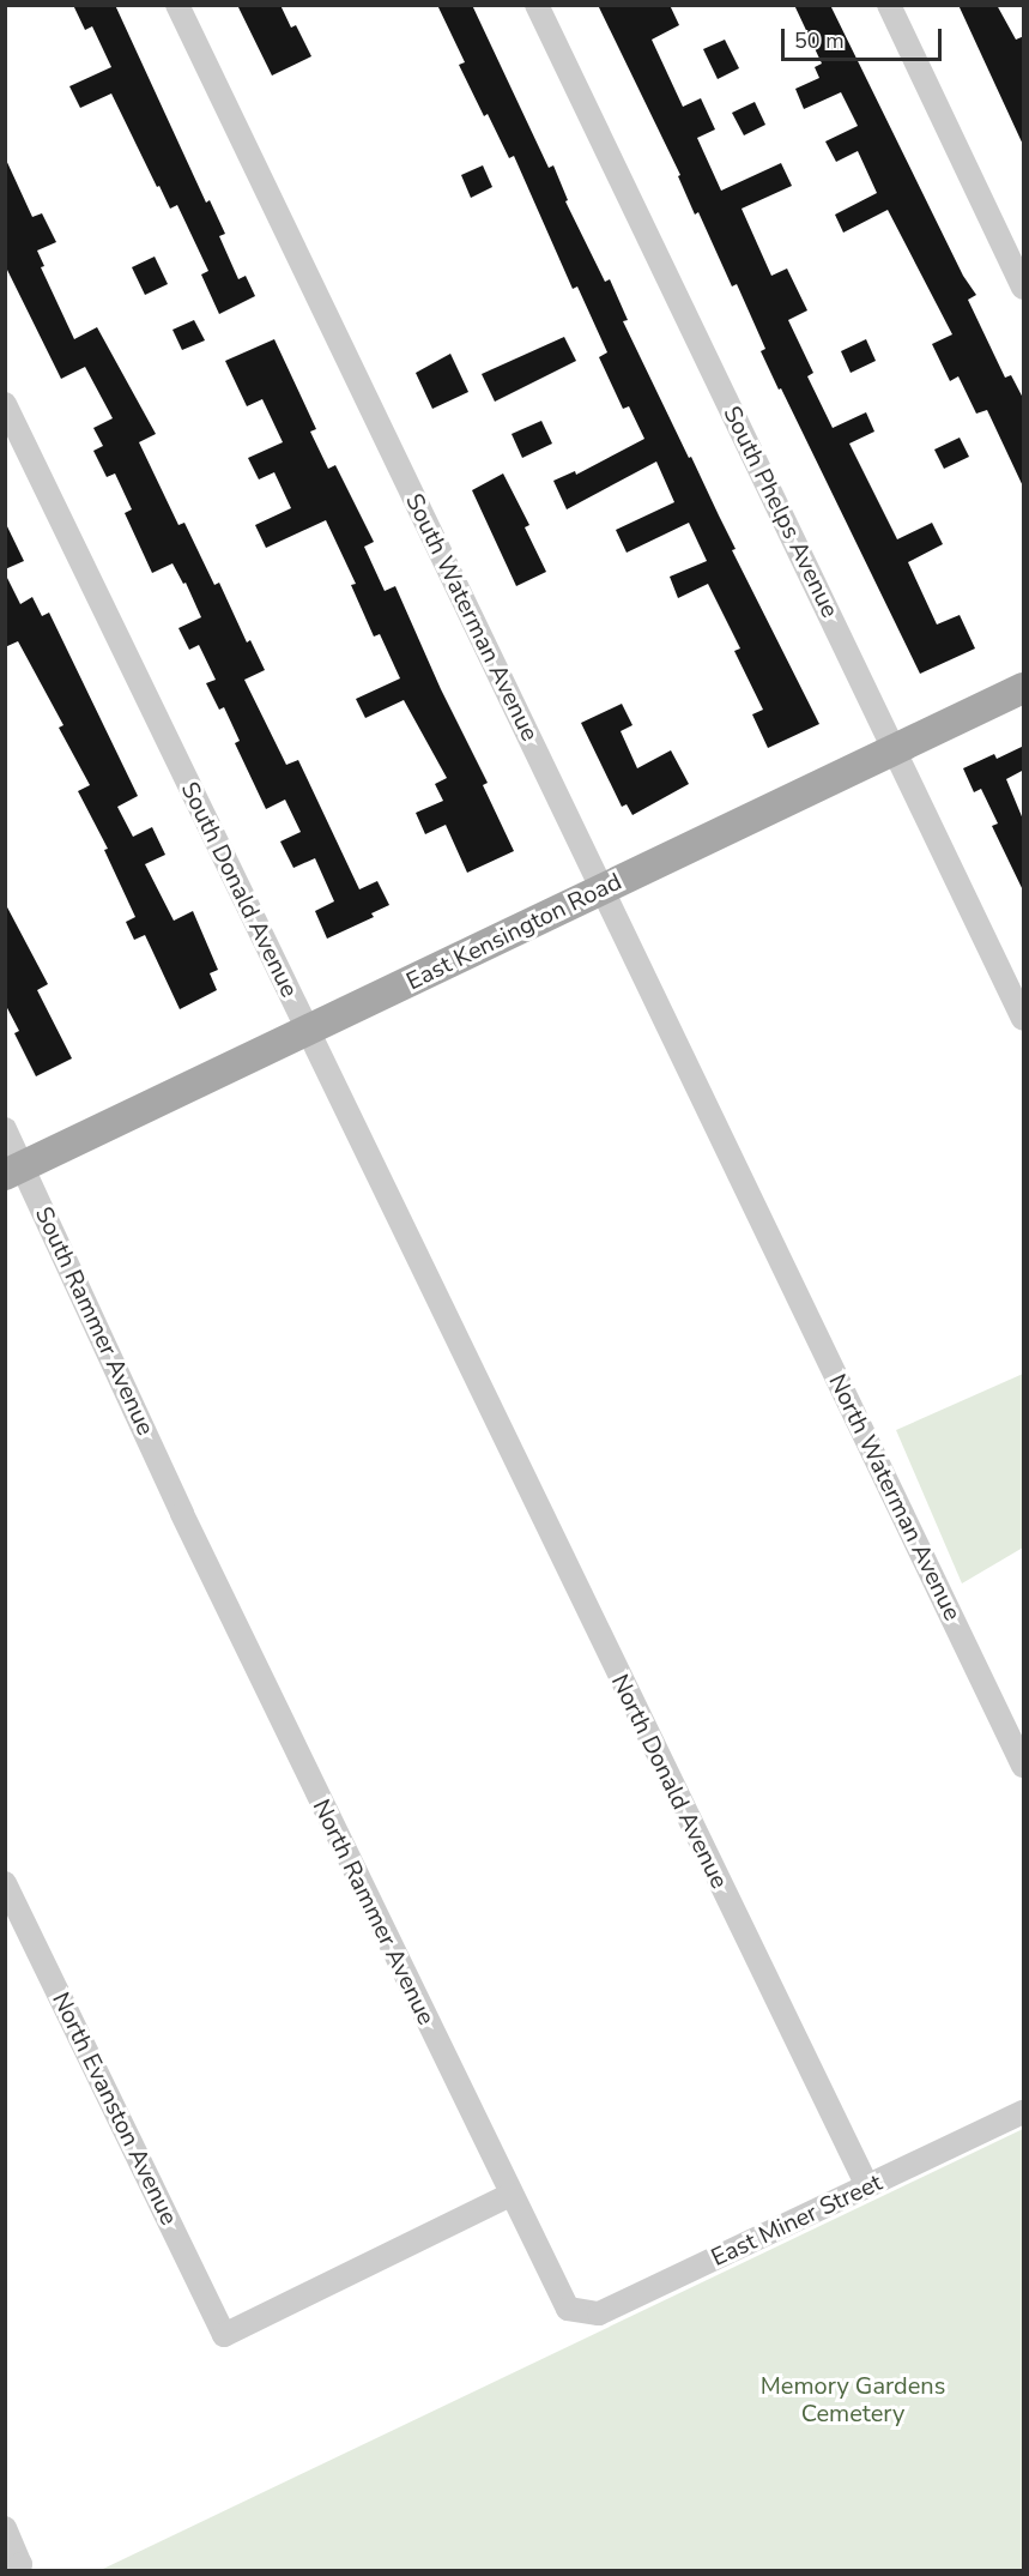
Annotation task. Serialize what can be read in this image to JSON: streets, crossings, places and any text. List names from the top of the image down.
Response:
{
  "streets": {
    "main road": ["East Kensington Road"],
    "street": [
      "South Phelps Avenue",
      "South Waterman Avenue",
      "South Donald Avenue",
      "South Rammer Avenue",
      "North Waterman Avenue",
      "North Donald Avenue",
      "North Rammer Avenue",
      "North Evanston Avenue",
      "East Miner Street"
    ]
  },
  "crossings": [
    ["South Phelps Avenue", "East Kensington Road"],
    ["South Waterman Avenue", "East Kensington Road"],
    ["South Waterman Avenue", "North Waterman Avenue"],
    ["South Donald Avenue", "East Kensington Road"],
    ["South Donald Avenue", "North Donald Avenue"],
    ["East Kensington Road", "South Rammer Avenue"],
    ["South Rammer Avenue", "North Rammer Avenue"],
    ["North Donald Avenue", "East Miner Street"],
    ["North Rammer Avenue", "North Evanston Avenue"],
    ["North Rammer Avenue", "East Miner Street"]
  ],
  "parks": ["Memory Gardens Cemetery"],
  "scale_bar": "50 m"
}
